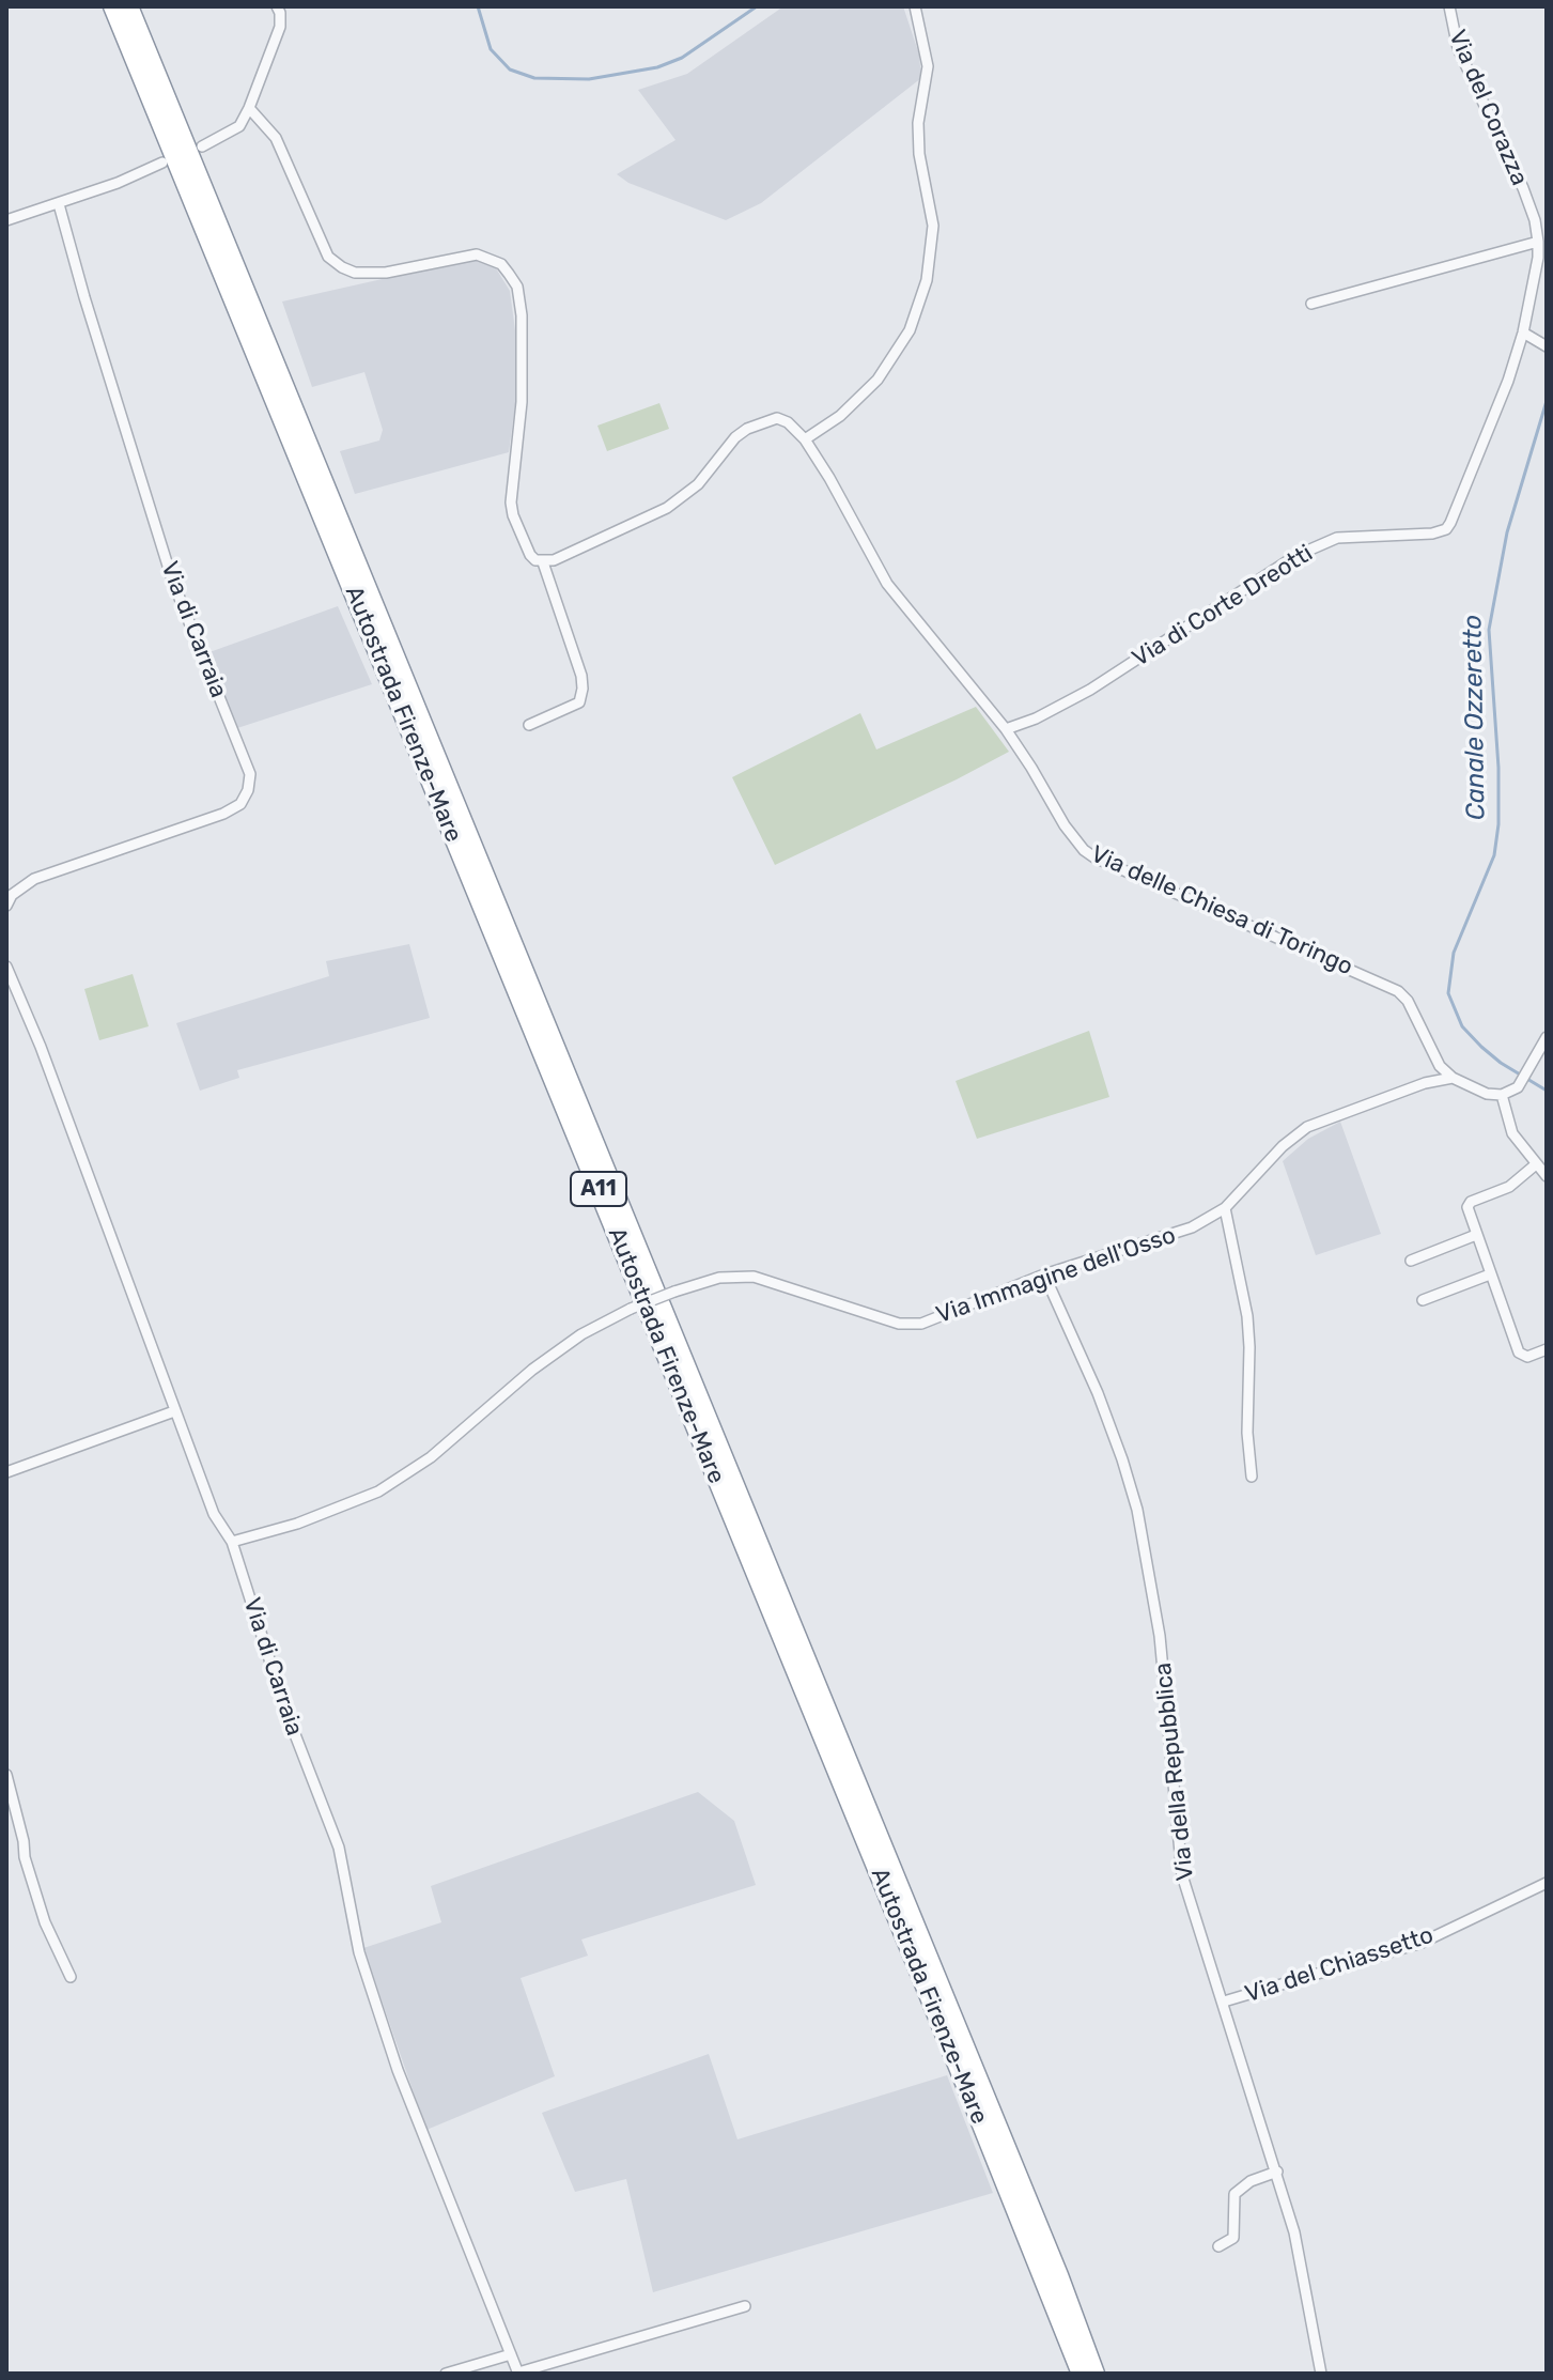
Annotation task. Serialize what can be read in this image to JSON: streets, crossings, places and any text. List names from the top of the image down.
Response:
{
  "streets": {
    "highway": ["Autostrada Firenze-Mare", "A11"],
    "street": [
      "Via del Corazza",
      "Via di Corte Dreotti",
      "Via di Carraia",
      "Via delle Chiesa di Toringo",
      "Via Immagine dell'Osso",
      "Via della Repubblica",
      "Via del Chiassetto"
    ]
  },
  "crossings": [
    ["Via del Corazza", "Via di Corte Dreotti"],
    ["Via di Corte Dreotti", "Via delle Chiesa di Toringo"],
    ["Via di Carraia", "Via Immagine dell'Osso"],
    ["Via delle Chiesa di Toringo", "Via Immagine dell'Osso"],
    ["Via Immagine dell'Osso", "Via della Repubblica"],
    ["Via della Repubblica", "Via del Chiassetto"]
  ],
  "water": ["Canale Ozzeretto"]
}
